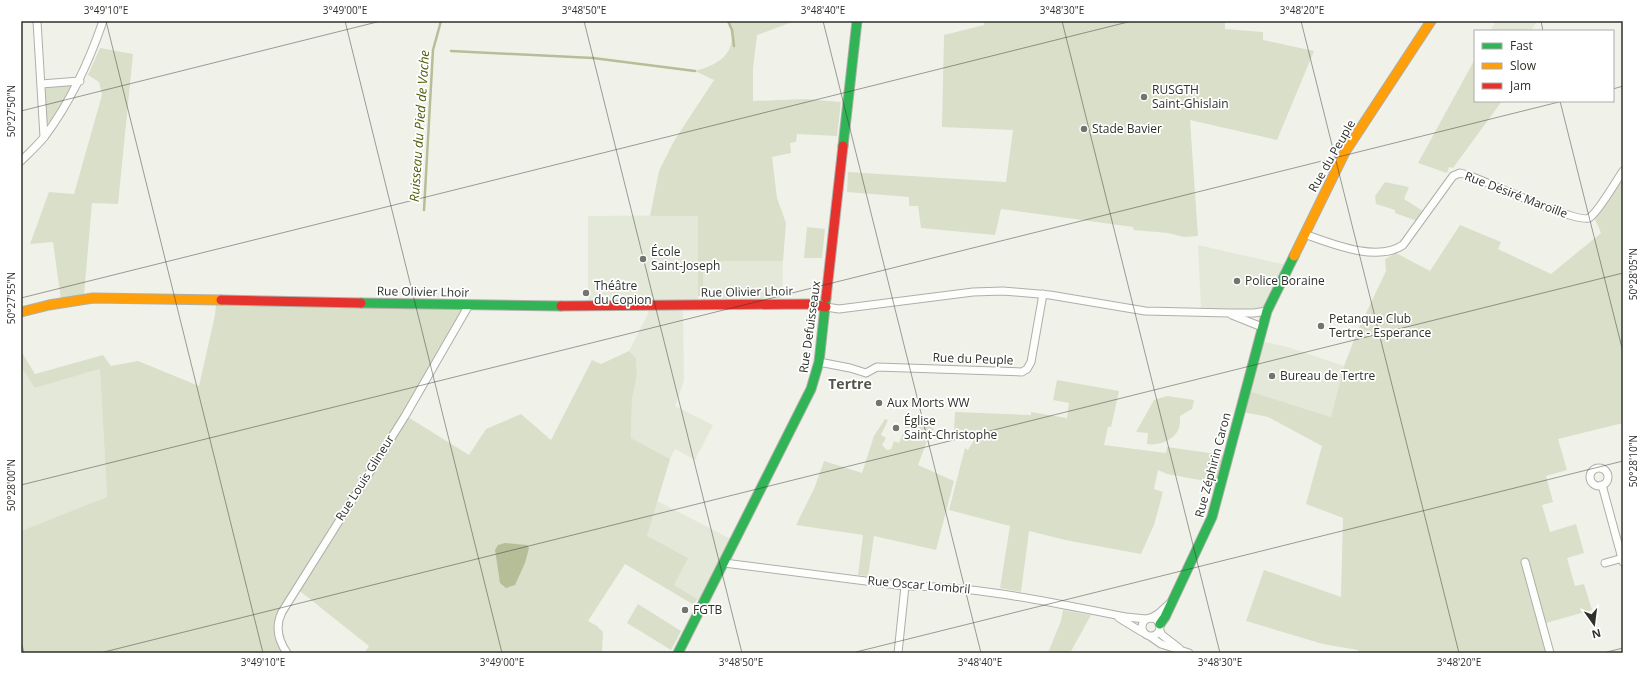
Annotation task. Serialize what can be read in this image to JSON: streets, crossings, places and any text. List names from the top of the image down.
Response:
{
  "streets": {
    "street": [
      "Rue du Peuple",
      "Rue Désiré Maroille",
      "Rue Olivier Lhoir",
      "Rue Defuisseaux",
      "Rue Zéphirin Caron",
      "Rue Louis Glineur",
      "Rue Oscar Lombril"
    ]
  },
  "crossings": [
    ["Rue du Peuple", "Rue Désiré Maroille"],
    ["Rue du Peuple", "Rue Defuisseaux"],
    ["Rue du Peuple", "Rue Zéphirin Caron"],
    ["Rue Olivier Lhoir", "Rue Defuisseaux"],
    ["Rue Olivier Lhoir", "Rue Louis Glineur"],
    ["Rue Defuisseaux", "Rue Oscar Lombril"],
    ["Rue Zéphirin Caron", "Rue Oscar Lombril"]
  ],
  "districts": ["Tertre"],
  "water": ["Ruisseau du Pied de Vache"],
  "places": [
    "RUSGTH Saint-Ghislain",
    "Stade Bavier",
    "École Saint-Joseph",
    "Police Boraine",
    "Théâtre du Copion",
    "Petanque Club Tertre - Esperance",
    "Bureau de Tertre",
    "Aux Morts WW",
    "Église Saint-Christophe",
    "FGTB"
  ],
  "legend": ["Fast", "Slow", "Jam"],
  "north": "bottom",
  "coordinates": [
    "3°49'10\"E",
    "3°49'00\"E",
    "3°48'50\"E",
    "3°48'40\"E",
    "3°48'30\"E",
    "3°48'20\"E",
    "50°27'50\"N",
    "50°28'05\"N",
    "50°27'55\"N",
    "50°28'10\"N",
    "50°28'00\"N"
  ]
}
